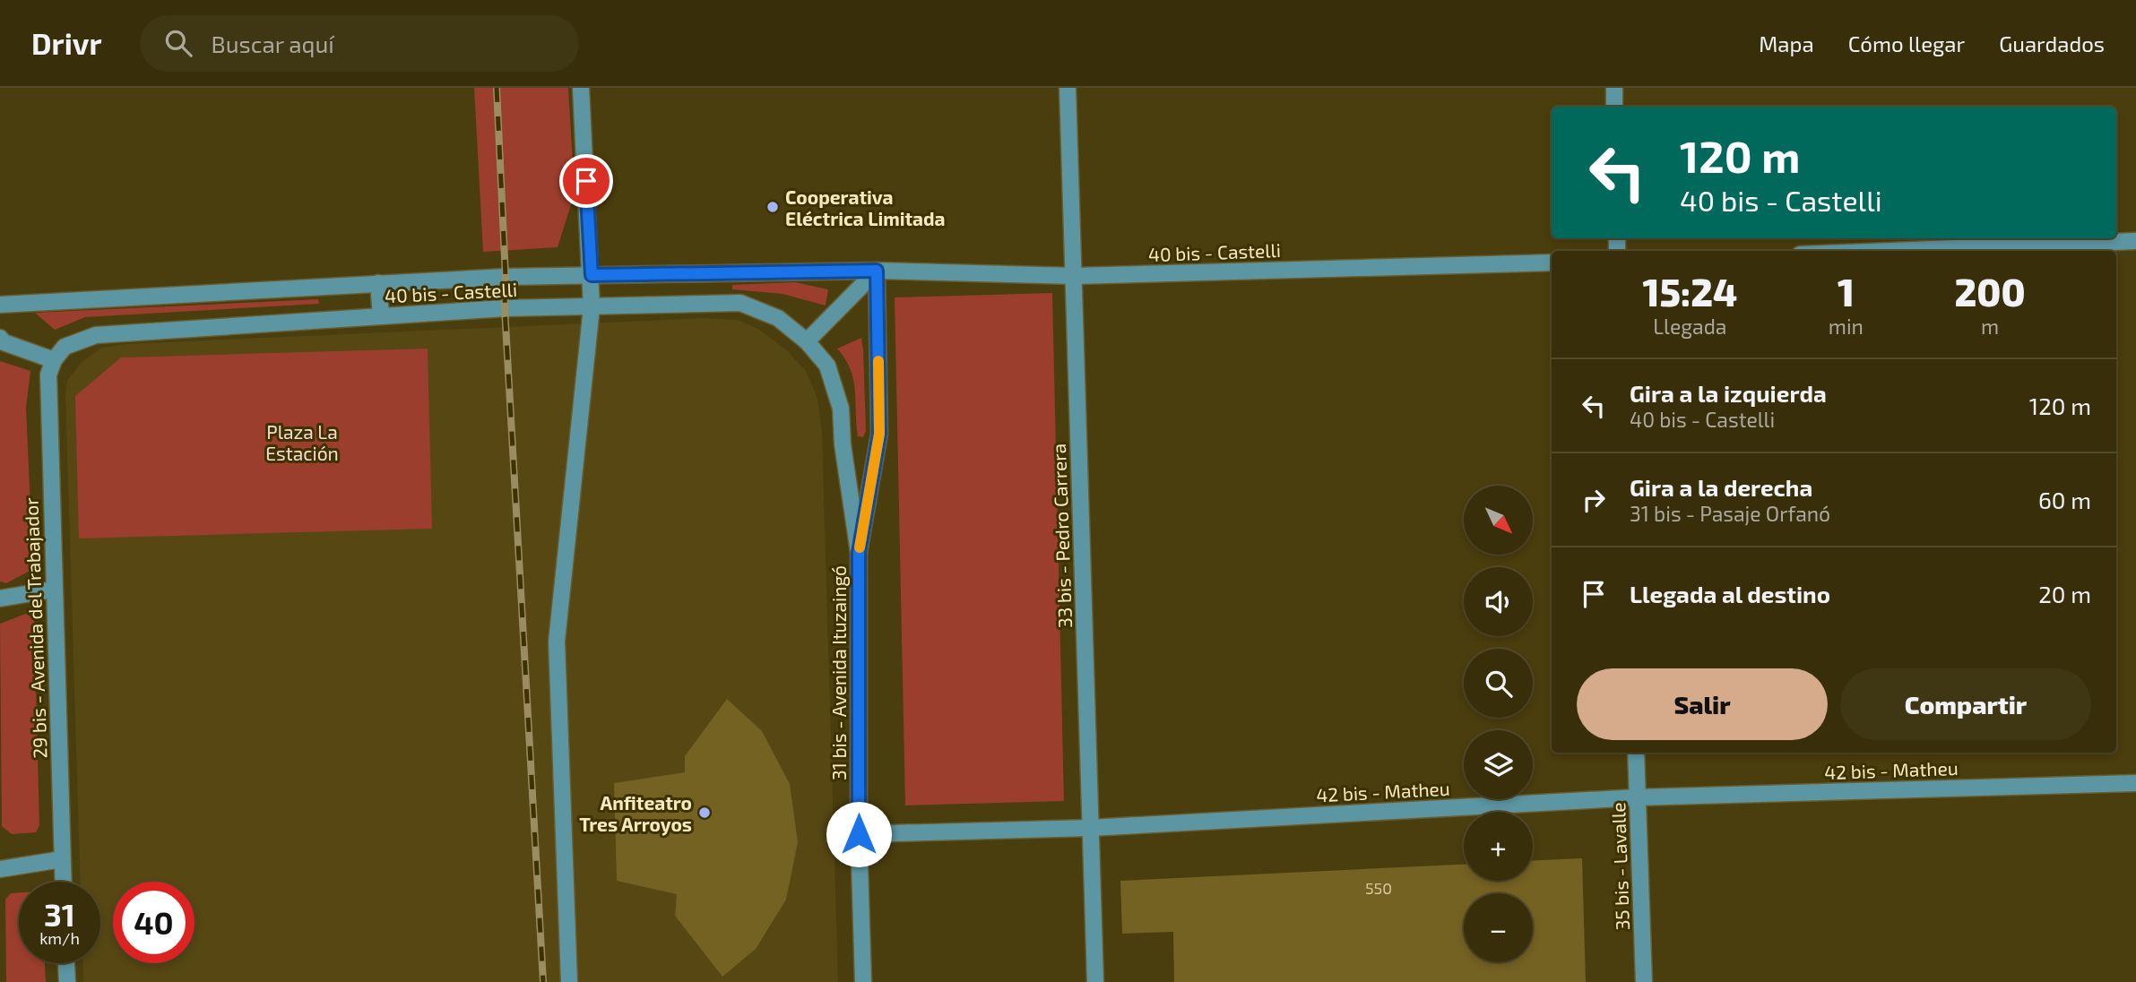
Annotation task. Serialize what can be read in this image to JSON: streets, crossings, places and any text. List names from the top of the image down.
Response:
{
  "streets": {
    "street": [
      "40 bis - Castelli",
      "33 bis - Pedro Carrera",
      "29 bis - Avenida del Trabajador",
      "31 bis - Avenida Ituzaingó",
      "42 bis - Matheu",
      "35 bis - Lavalle"
    ]
  },
  "crossings": [
    ["40 bis - Castelli", "33 bis - Pedro Carrera"],
    ["40 bis - Castelli", "29 bis - Avenida del Trabajador"],
    ["40 bis - Castelli", "31 bis - Avenida Ituzaingó"],
    ["33 bis - Pedro Carrera", "42 bis - Matheu"],
    ["31 bis - Avenida Ituzaingó", "42 bis - Matheu"],
    ["42 bis - Matheu", "35 bis - Lavalle"]
  ],
  "parks": ["Plaza La Estación"],
  "places": ["Cooperativa Eléctrica Limitada", "Anfiteatro Tres Arroyos"],
  "house_numbers": ["550"],
  "north": "bottom right",
  "page": {
    "header": "Drivr",
    "search": "Buscar aquí",
    "nav": ["Mapa", "Cómo llegar", "Guardados"],
    "turn": ["120 m", "40 bis - Castelli"],
    "eta": [
      "15:24",
      "Llegada",
      "1",
      "min",
      "200",
      "m"
    ],
    "list": [
      {
        "name": "Gira a la izquierda",
        "note": "40 bis - Castelli",
        "value": "120 m"
      },
      {
        "name": "Gira a la derecha",
        "note": "31 bis - Pasaje Orfanó",
        "value": "60 m"
      },
      {
        "name": "Llegada al destino",
        "value": "20 m"
      }
    ],
    "map_buttons": ["+", "−"],
    "buttons": ["Salir", "Compartir"],
    "speed": "31 km/h",
    "limit": "40"
  }
}
